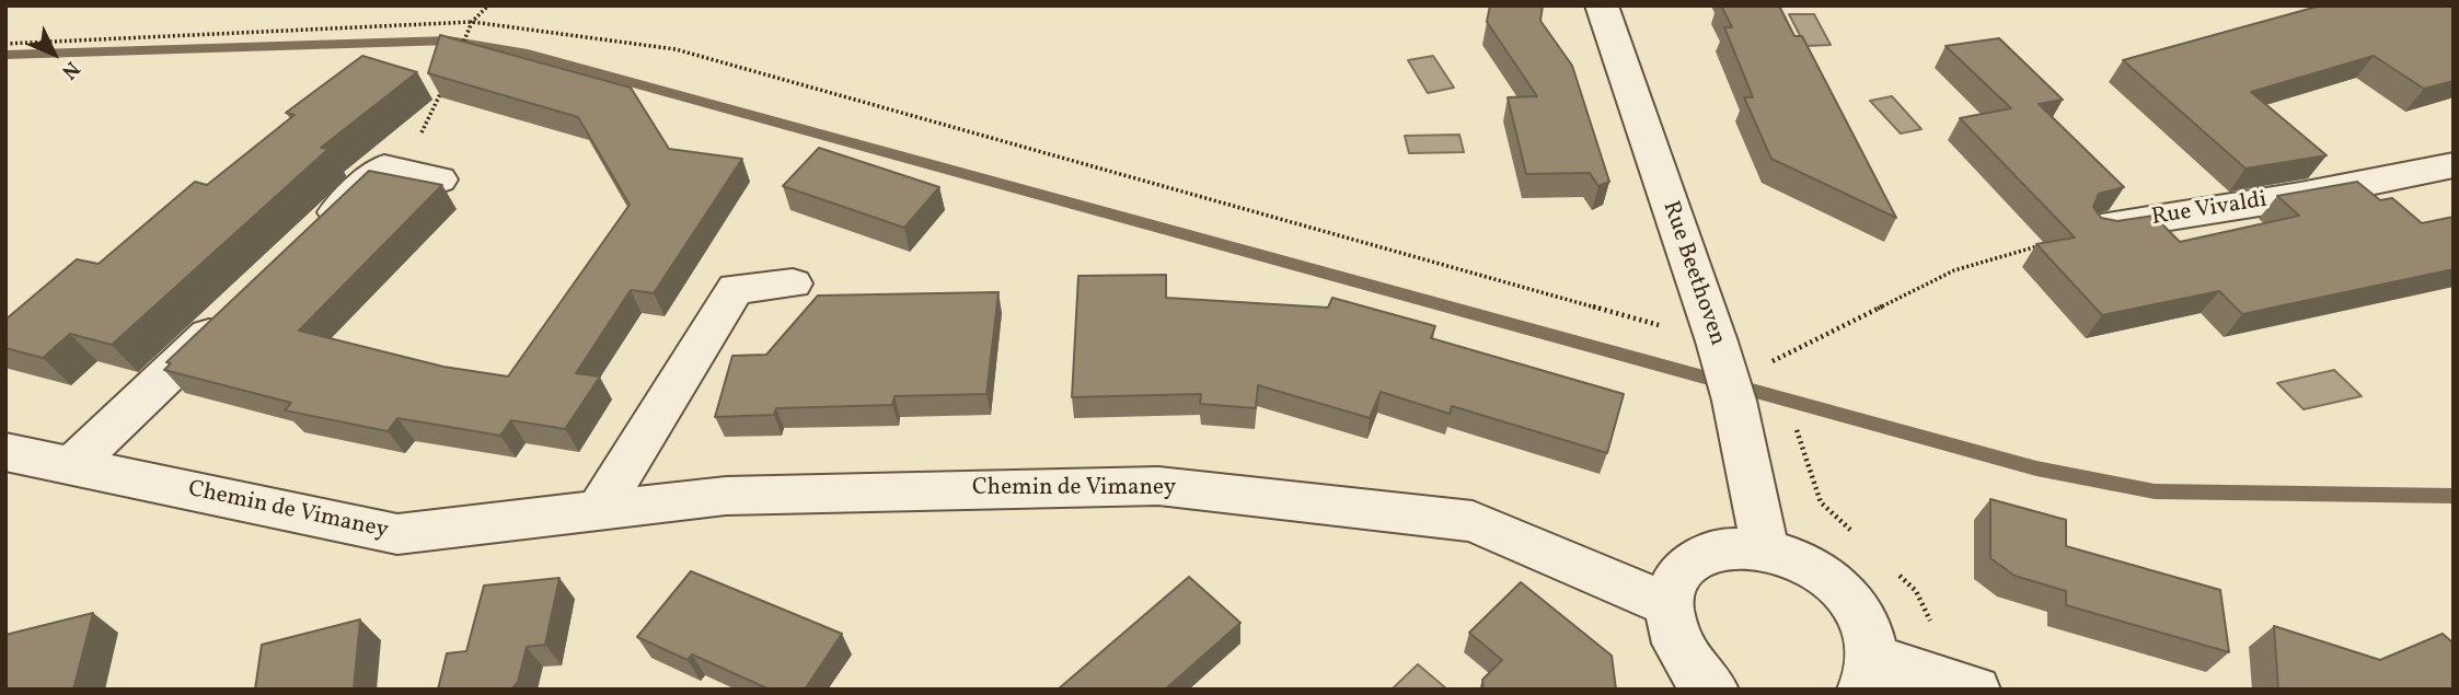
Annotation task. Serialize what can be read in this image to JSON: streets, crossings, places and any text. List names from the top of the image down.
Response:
{
  "streets": {
    "street": ["Rue Vivaldi", "Rue Beethoven", "Chemin de Vimaney"]
  },
  "north": "bottom right"
}
